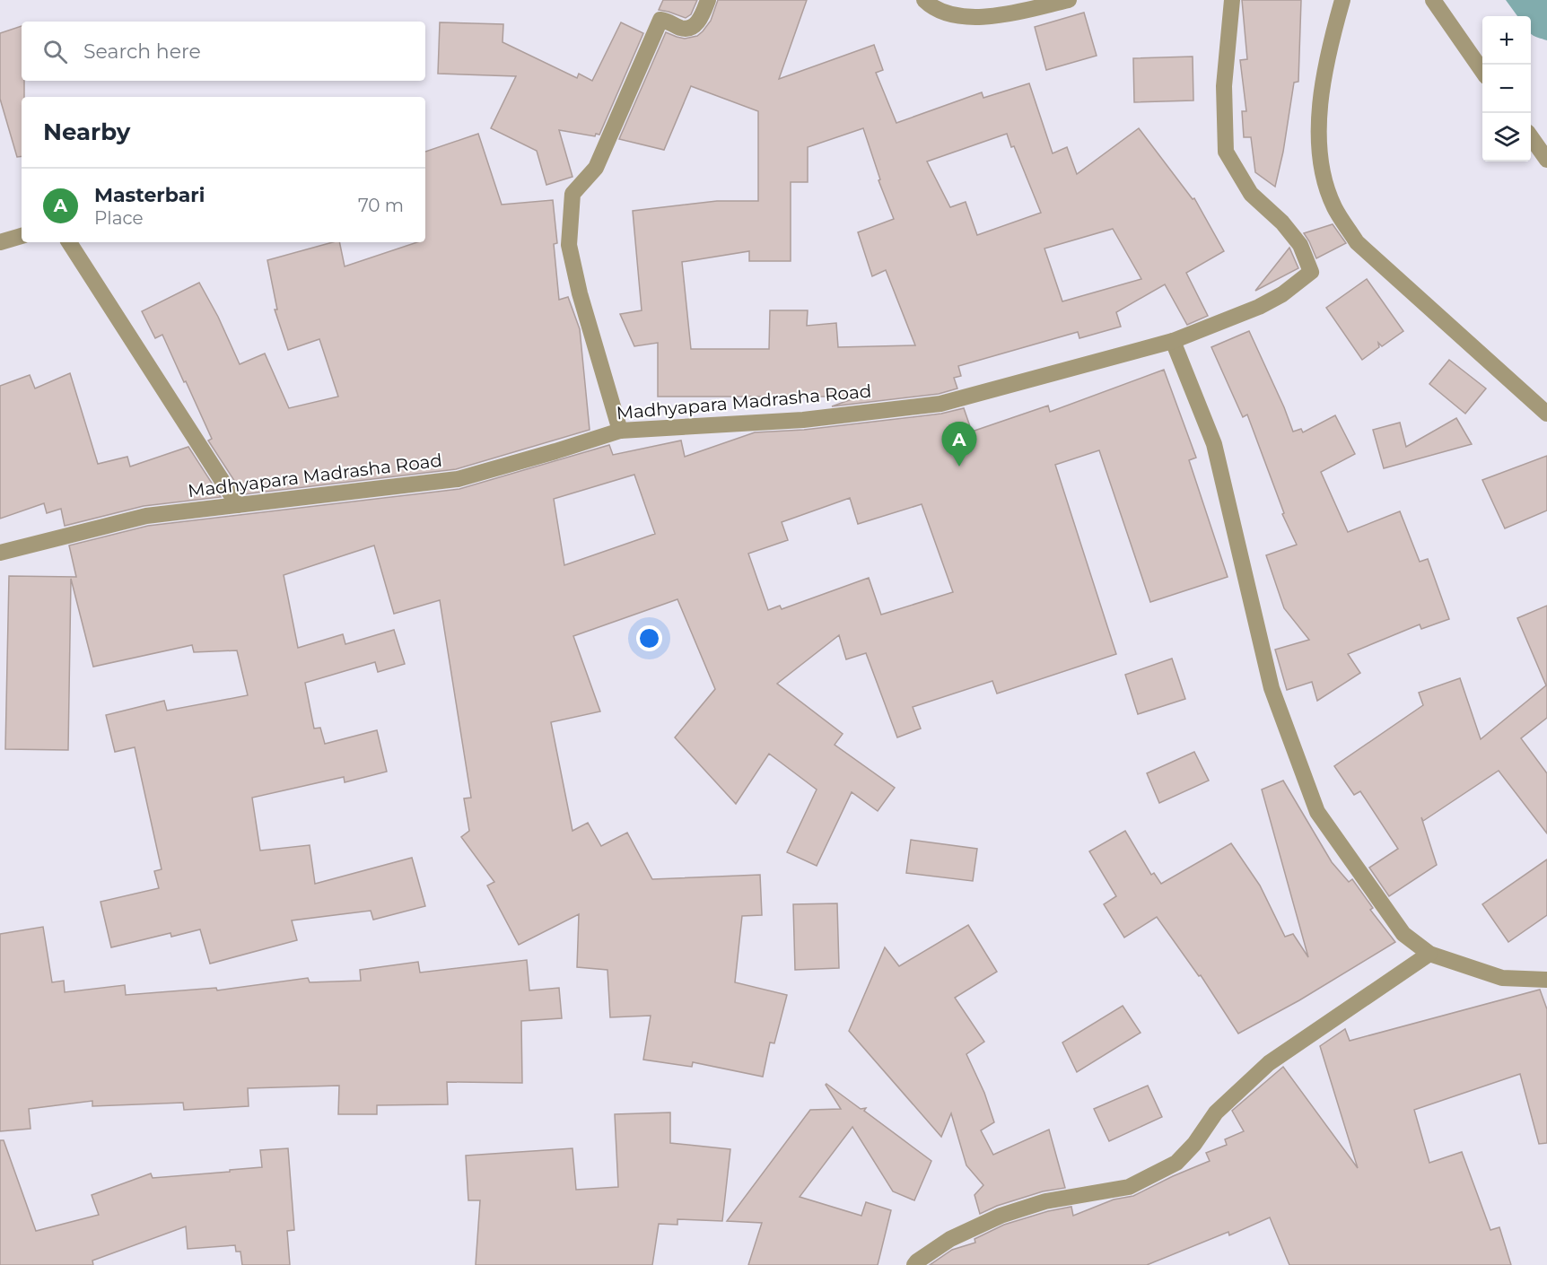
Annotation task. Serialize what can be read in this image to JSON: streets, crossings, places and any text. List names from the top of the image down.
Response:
{
  "streets": {
    "street": ["Madhyapara Madrasha Road"]
  },
  "page": {
    "map_buttons": ["+", "−"],
    "search": "Search here",
    "heading": "Nearby",
    "list": [
      {
        "mark": "A",
        "name": "Masterbari",
        "note": "Place",
        "value": "70 m"
      }
    ],
    "pins": "A"
  }
}
